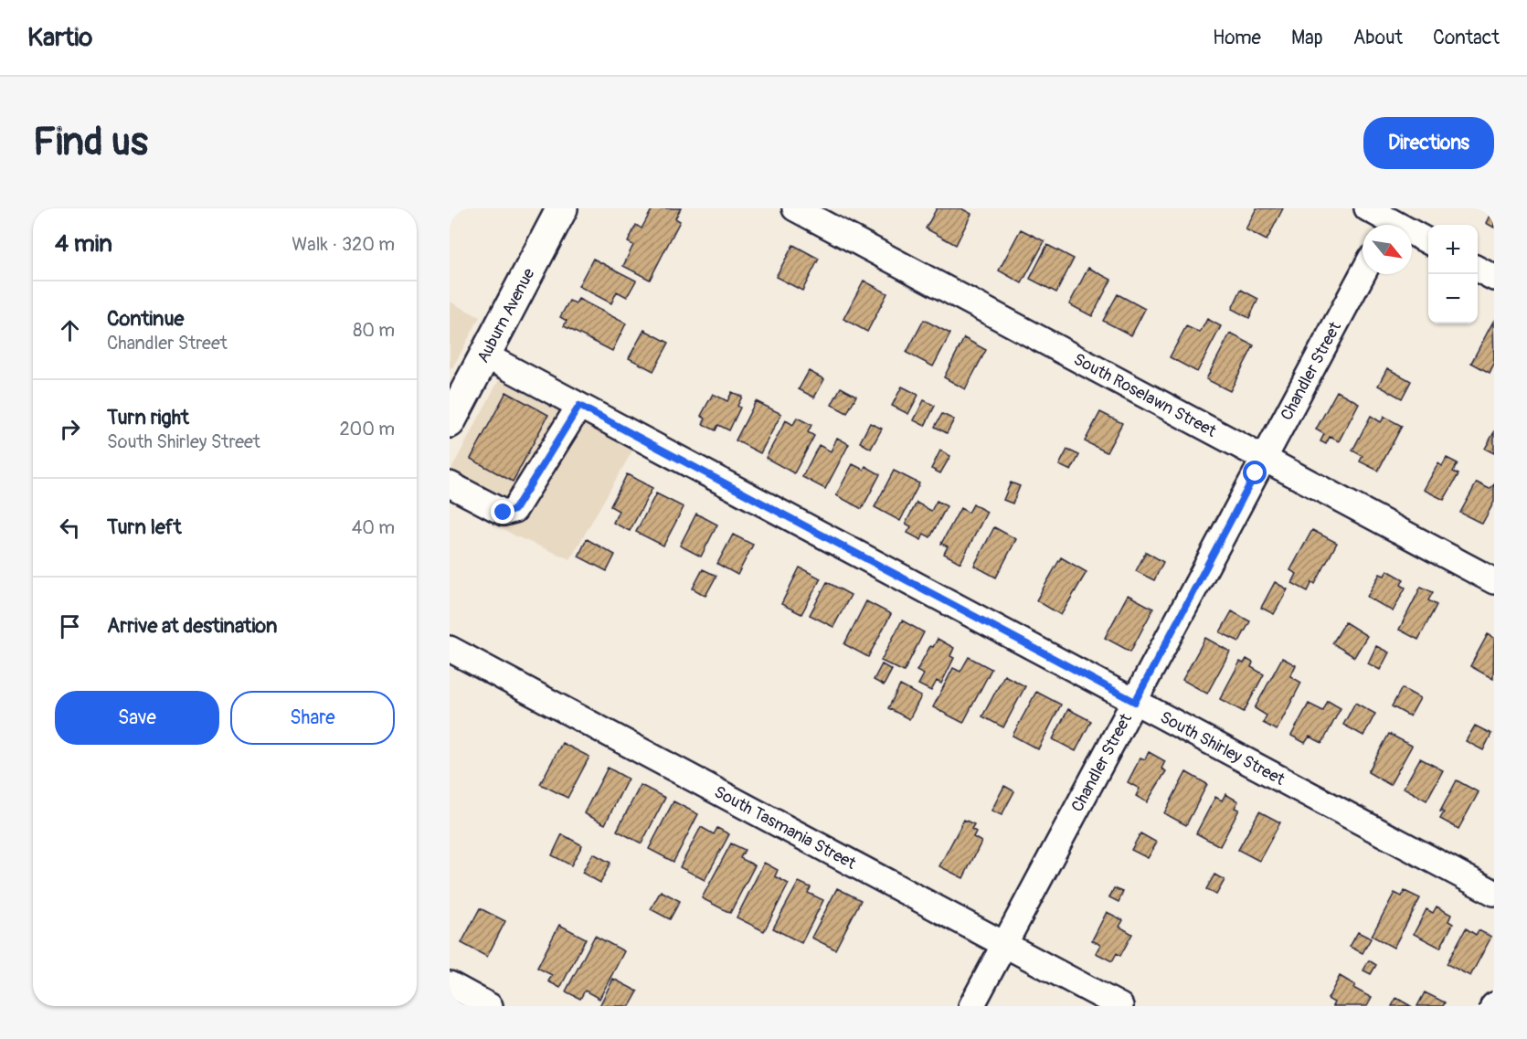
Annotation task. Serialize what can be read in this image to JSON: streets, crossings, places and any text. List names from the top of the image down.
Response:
{
  "streets": {
    "main road": ["Auburn Avenue"],
    "street": [
      "Chandler Street",
      "South Roselawn Street",
      "South Shirley Street",
      "South Tasmania Street"
    ]
  },
  "crossings": [
    ["Auburn Avenue", "South Shirley Street"],
    ["Chandler Street", "South Roselawn Street"],
    ["Chandler Street", "South Shirley Street"],
    ["Chandler Street", "South Tasmania Street"]
  ],
  "north": "bottom right",
  "page": {
    "header": "Kartio",
    "nav": [
      "Home",
      "Map",
      "About",
      "Contact"
    ],
    "buttons": [
      "Directions",
      ["Save", "Share"]
    ],
    "title": "Find us",
    "heading": ["4 min", "Walk · 320 m"],
    "map_buttons": ["+", "−"],
    "list": [
      ["Continue", "Chandler Street", "80 m"],
      ["Turn right", "South Shirley Street", "200 m"],
      ["Turn left", "40 m"],
      "Arrive at destination"
    ]
  }
}
